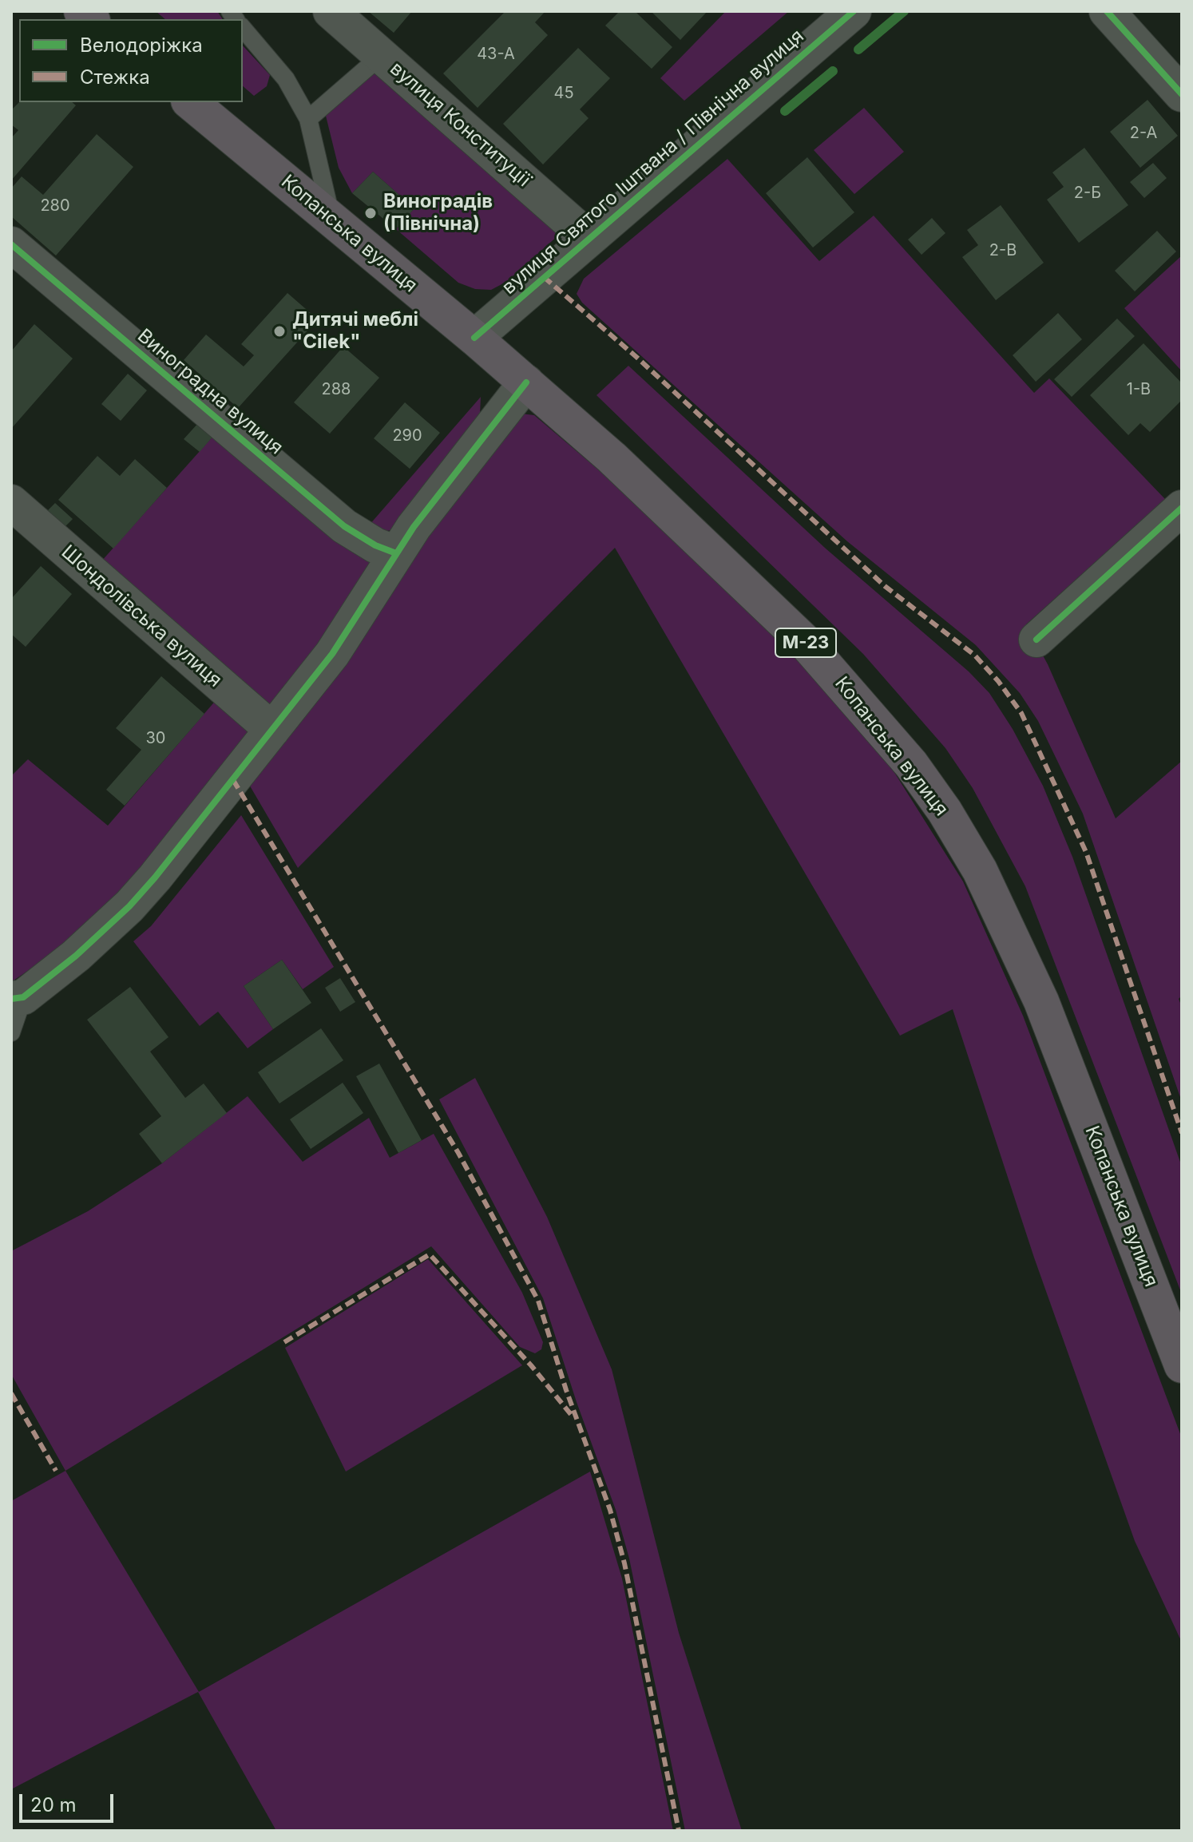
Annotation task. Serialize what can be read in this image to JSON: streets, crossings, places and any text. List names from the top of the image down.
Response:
{
  "streets": {
    "highway": ["Копанська вулиця", "М-23"],
    "street": [
      "вулиця Конституції",
      "вулиця Святого Іштвана / Північна вулиця",
      "Виноградна вулиця",
      "Шондолівська вулиця"
    ]
  },
  "crossings": [
    ["вулиця Конституції", "вулиця Святого Іштвана / Північна вулиця"],
    ["вулиця Святого Іштвана / Північна вулиця", "Копанська вулиця"]
  ],
  "places": ["Виноградів (Північна)", "Дитячі меблі \"Cilek\""],
  "house_numbers": [
    "43-А",
    "45",
    "2-А",
    "2-Б",
    "280",
    "2-В",
    "288",
    "1-В",
    "290",
    "30"
  ],
  "legend": ["Велодоріжка", "Стежка"],
  "scale_bar": "20 m"
}
